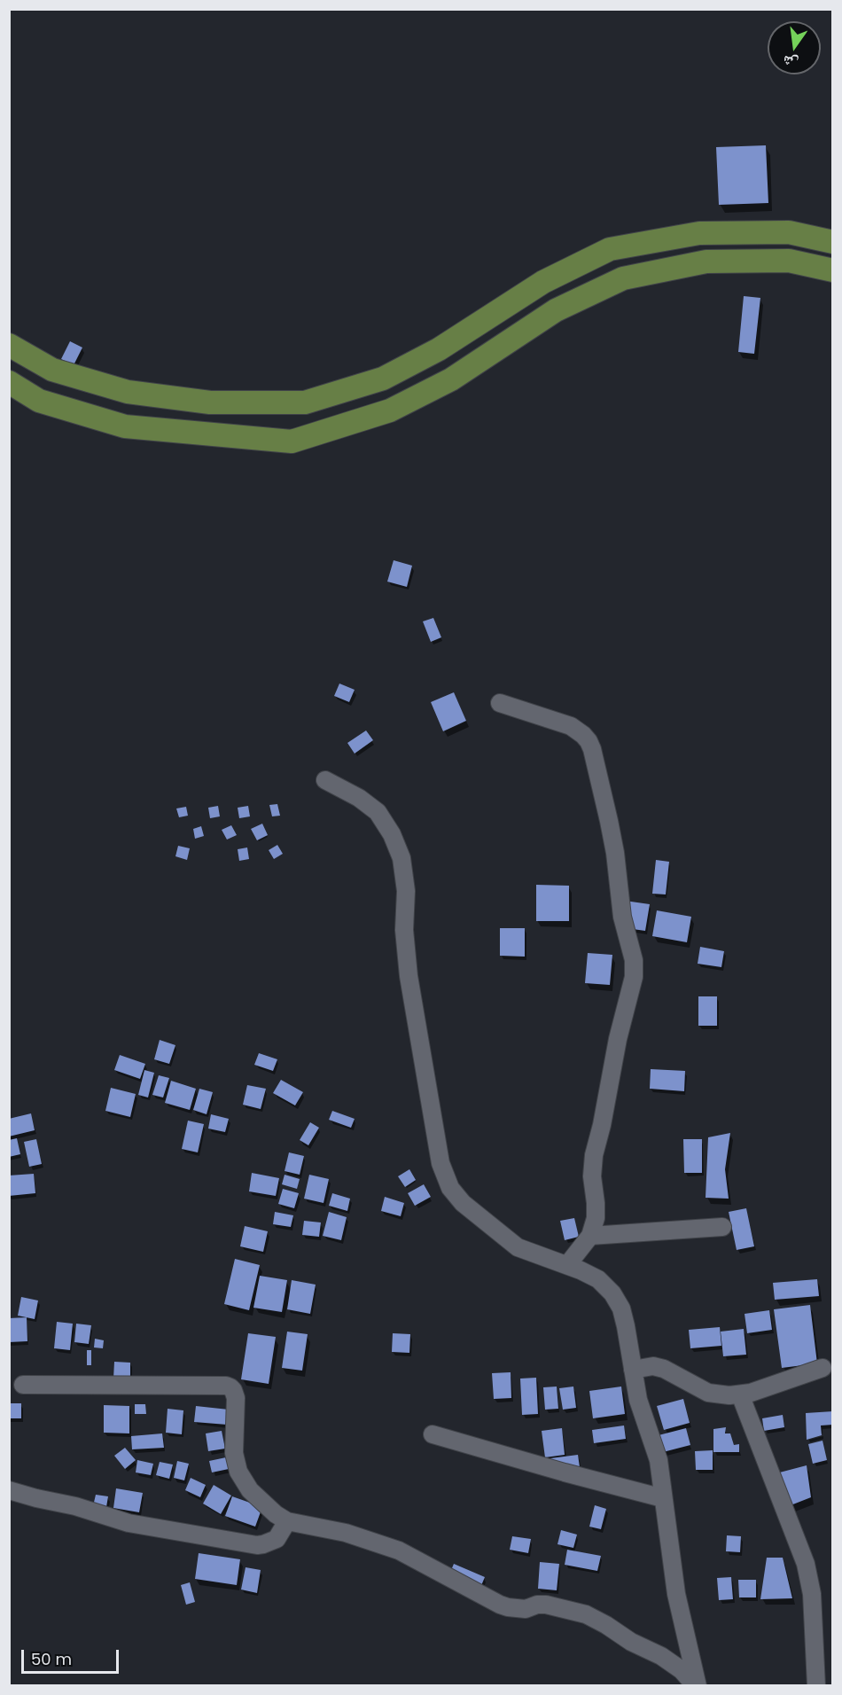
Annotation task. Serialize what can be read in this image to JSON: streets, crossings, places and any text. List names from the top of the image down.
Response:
{
  "scale_bar": "50 m",
  "north": "bottom"
}
